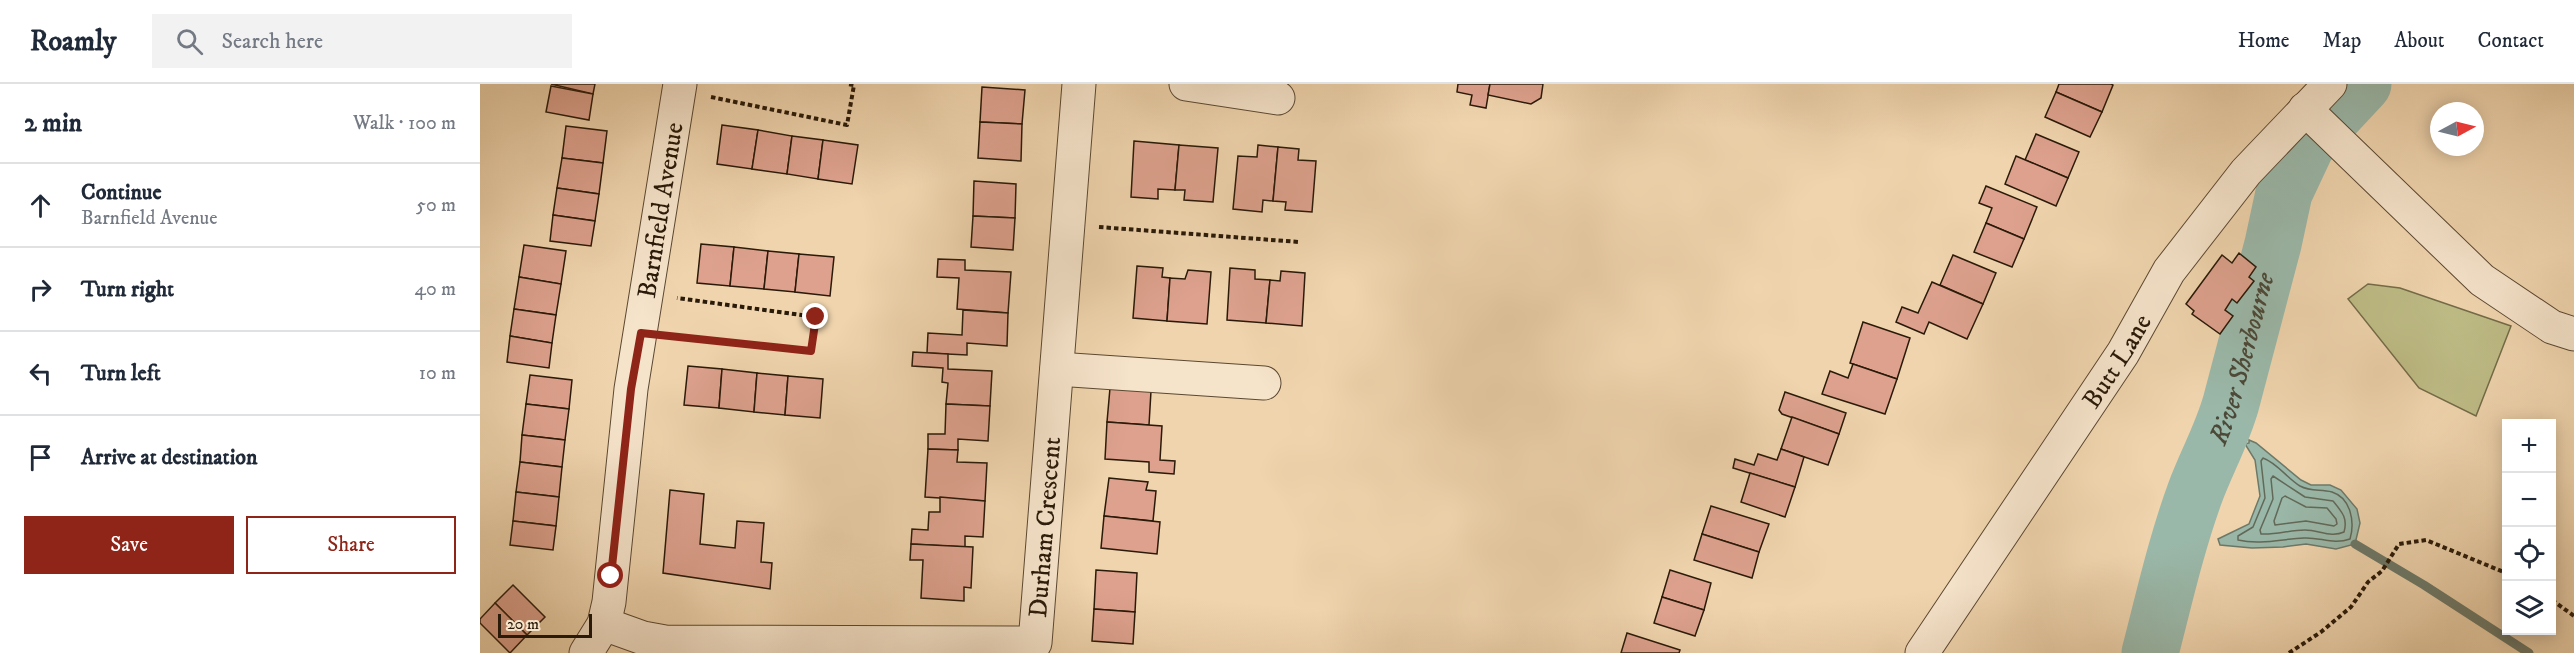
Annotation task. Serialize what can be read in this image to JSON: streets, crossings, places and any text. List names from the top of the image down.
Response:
{
  "streets": {
    "street": ["Barnfield Avenue", "Butt Lane", "Durham Crescent"]
  },
  "crossings": [
    ["Barnfield Avenue", "Durham Crescent"]
  ],
  "water": ["River Sherbourne"],
  "scale_bar": "20 m",
  "north": "right",
  "page": {
    "header": "Roamly",
    "search": "Search here",
    "nav": [
      "Home",
      "Map",
      "About",
      "Contact"
    ],
    "heading": ["2 min", "Walk · 100 m"],
    "list": [
      ["Continue", "Barnfield Avenue", "50 m"],
      ["Turn right", "40 m"],
      ["Turn left", "10 m"],
      "Arrive at destination"
    ],
    "map_buttons": ["+", "−"],
    "buttons": ["Save", "Share"],
    "scale": "20 m"
  }
}
